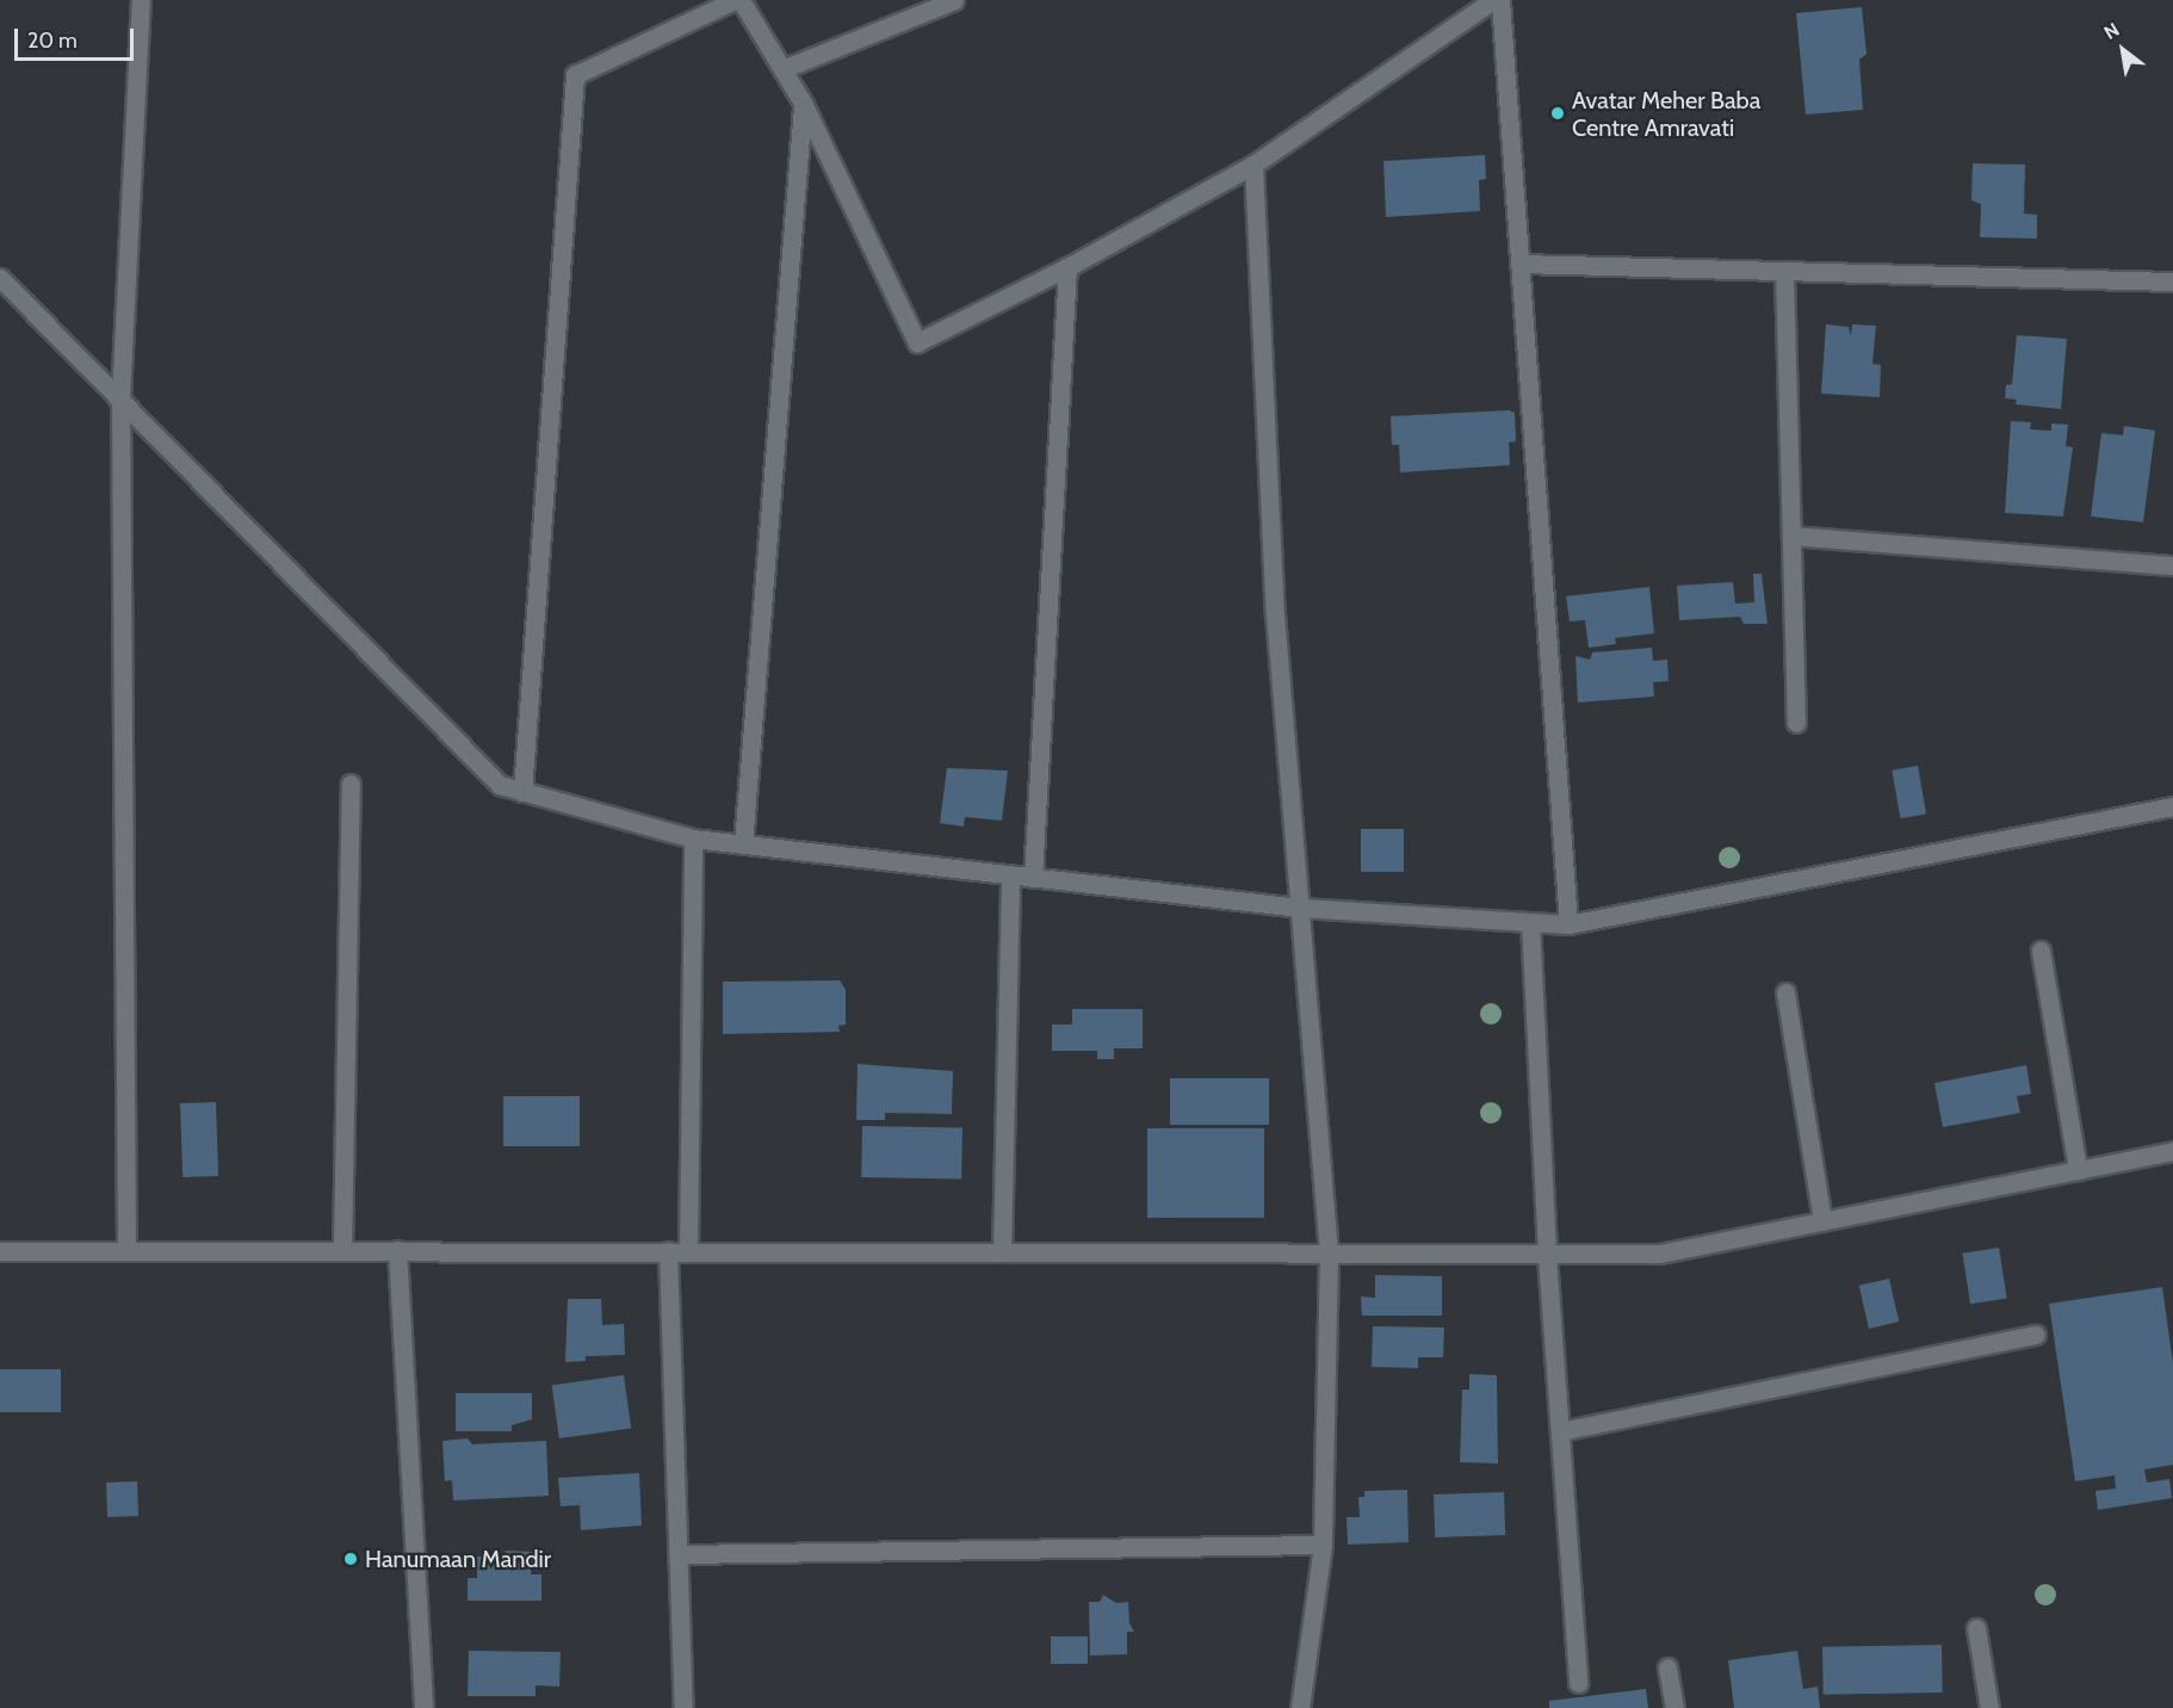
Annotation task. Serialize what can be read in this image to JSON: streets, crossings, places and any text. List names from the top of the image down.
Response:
{
  "places": ["Avatar Meher Baba Centre Amravati", "Hanumaan Mandir"],
  "scale_bar": "20 m",
  "north": "top left"
}
